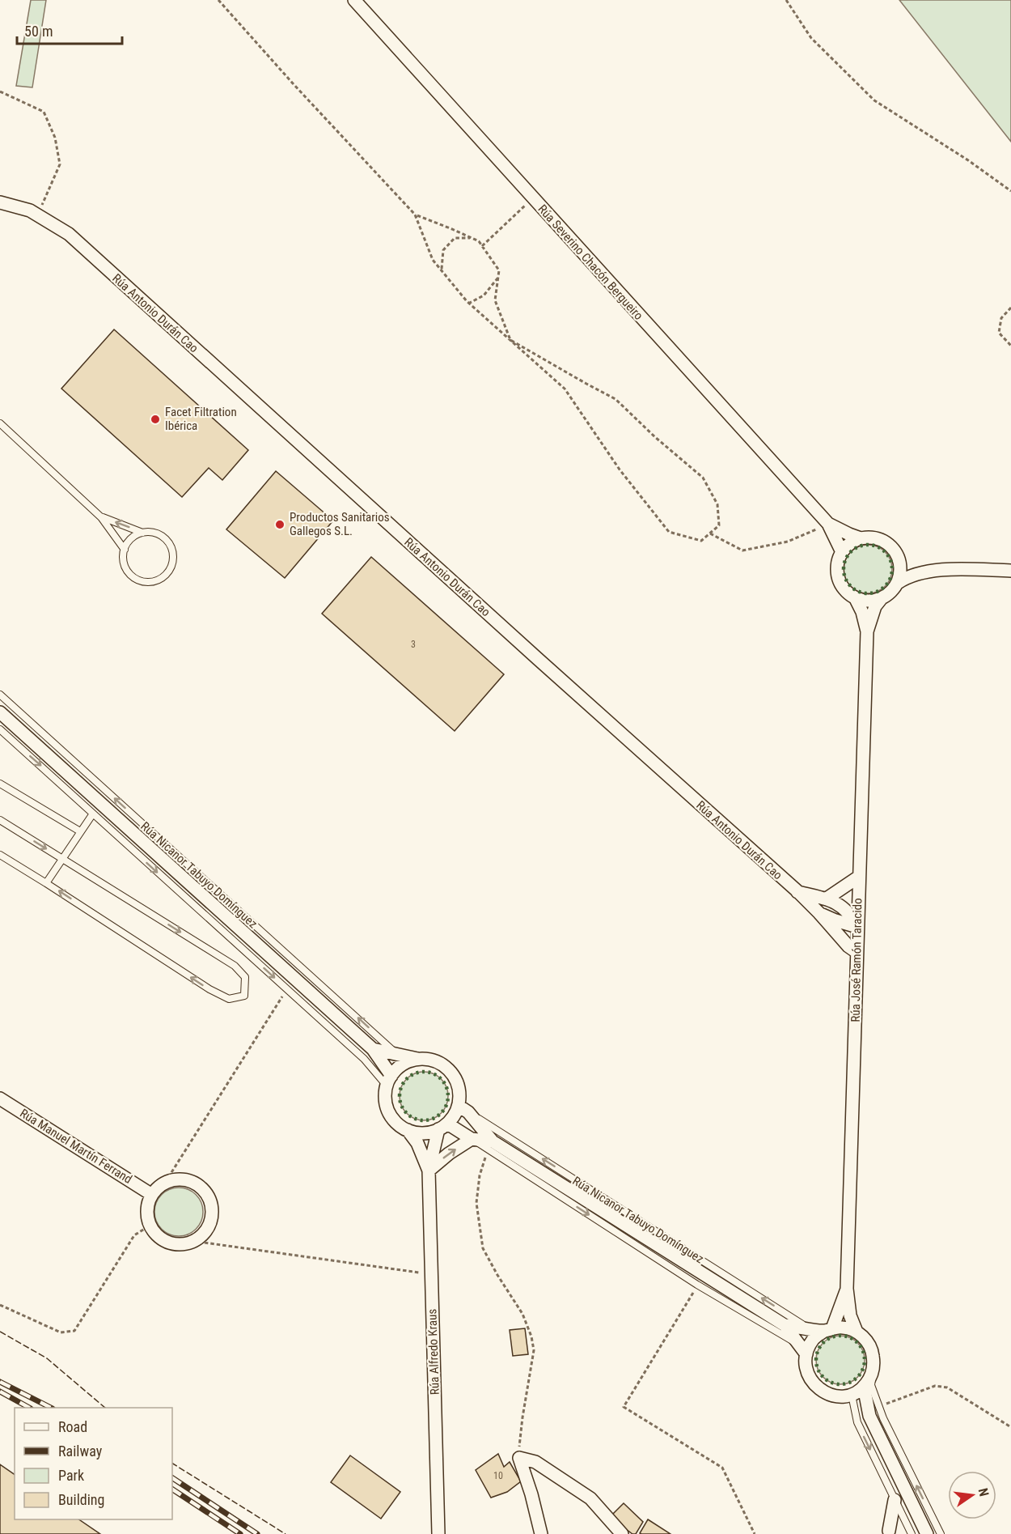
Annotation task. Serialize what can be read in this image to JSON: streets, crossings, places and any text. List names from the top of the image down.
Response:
{
  "streets": {
    "street": [
      "Rúa Severino Chacón Bergueiro",
      "Rúa Antonio Durán Cao",
      "Rúa Nicanor Tabuyo Domínguez",
      "Rúa José Ramón Taracido",
      "Rúa Manuel Martín Ferrand",
      "Rúa Alfredo Kraus"
    ]
  },
  "crossings": [
    ["Rúa Severino Chacón Bergueiro", "Rúa José Ramón Taracido"],
    ["Rúa Antonio Durán Cao", "Rúa José Ramón Taracido"],
    ["Rúa Nicanor Tabuyo Domínguez", "Rúa José Ramón Taracido"],
    ["Rúa Nicanor Tabuyo Domínguez", "Rúa Alfredo Kraus"]
  ],
  "places": ["Facet Filtration Ibérica", "Productos Sanitarios Gallegos S.L."],
  "house_numbers": ["3", "10"],
  "legend": [
    "Road",
    "Railway",
    "Park",
    "Building"
  ],
  "scale_bar": "50 m",
  "north": "right"
}
